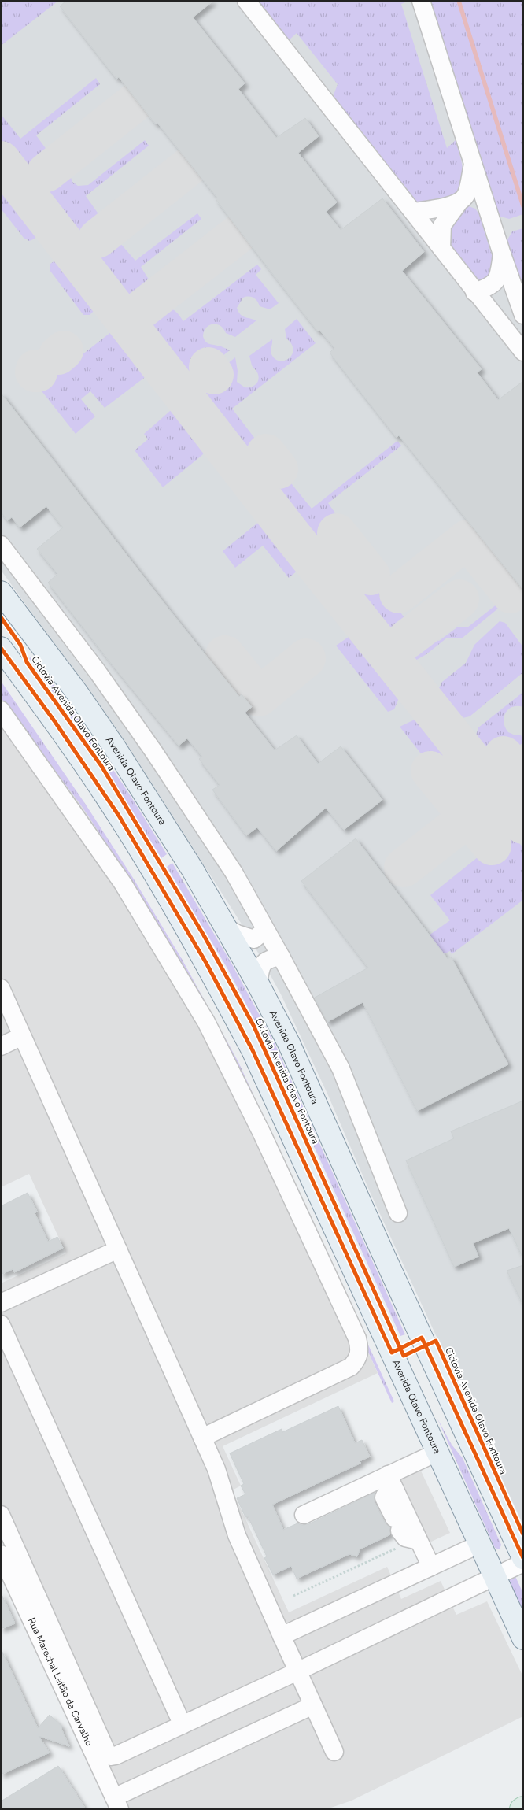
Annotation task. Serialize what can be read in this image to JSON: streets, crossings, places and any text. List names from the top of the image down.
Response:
{
  "streets": {
    "main road": ["Avenida Olavo Fontoura"],
    "street": ["Rua Marechal Leitão de Carvalho"],
    "cycle path": ["Ciclovia Avenida Olavo Fontoura"]
  }
}
